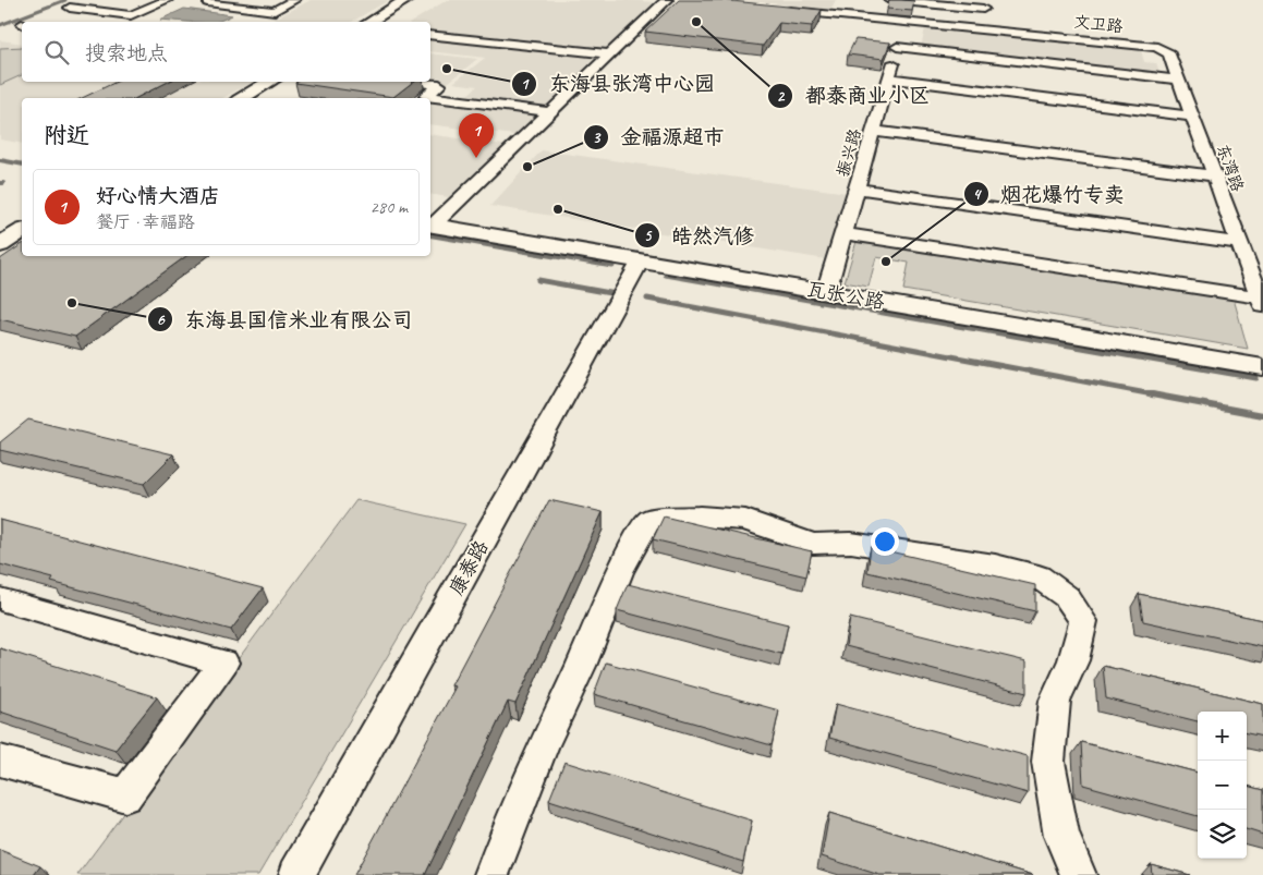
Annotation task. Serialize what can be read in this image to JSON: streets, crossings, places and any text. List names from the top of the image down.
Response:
{
  "streets": {
    "main road": ["瓦张公路"],
    "street": [
      "文卫路",
      "振兴路",
      "东湾路",
      "康泰路"
    ]
  },
  "crossings": [
    ["文卫路", "振兴路"],
    ["文卫路", "东湾路"],
    ["振兴路", "瓦张公路"],
    ["瓦张公路", "康泰路"]
  ],
  "places": [
    "都泰商业小区",
    "东海县张湾中心园",
    "金福源超市",
    "皓然汽修",
    "烟花爆竹专卖",
    "东海县国信米业有限公司"
  ],
  "page": {
    "search": "搜索地点",
    "heading": "附近",
    "pins": "1",
    "list": [
      {
        "mark": "1",
        "name": "好心情大酒店",
        "note": "餐厅 · 幸福路",
        "value": "280 m"
      }
    ],
    "map_buttons": ["+", "−"]
  }
}
